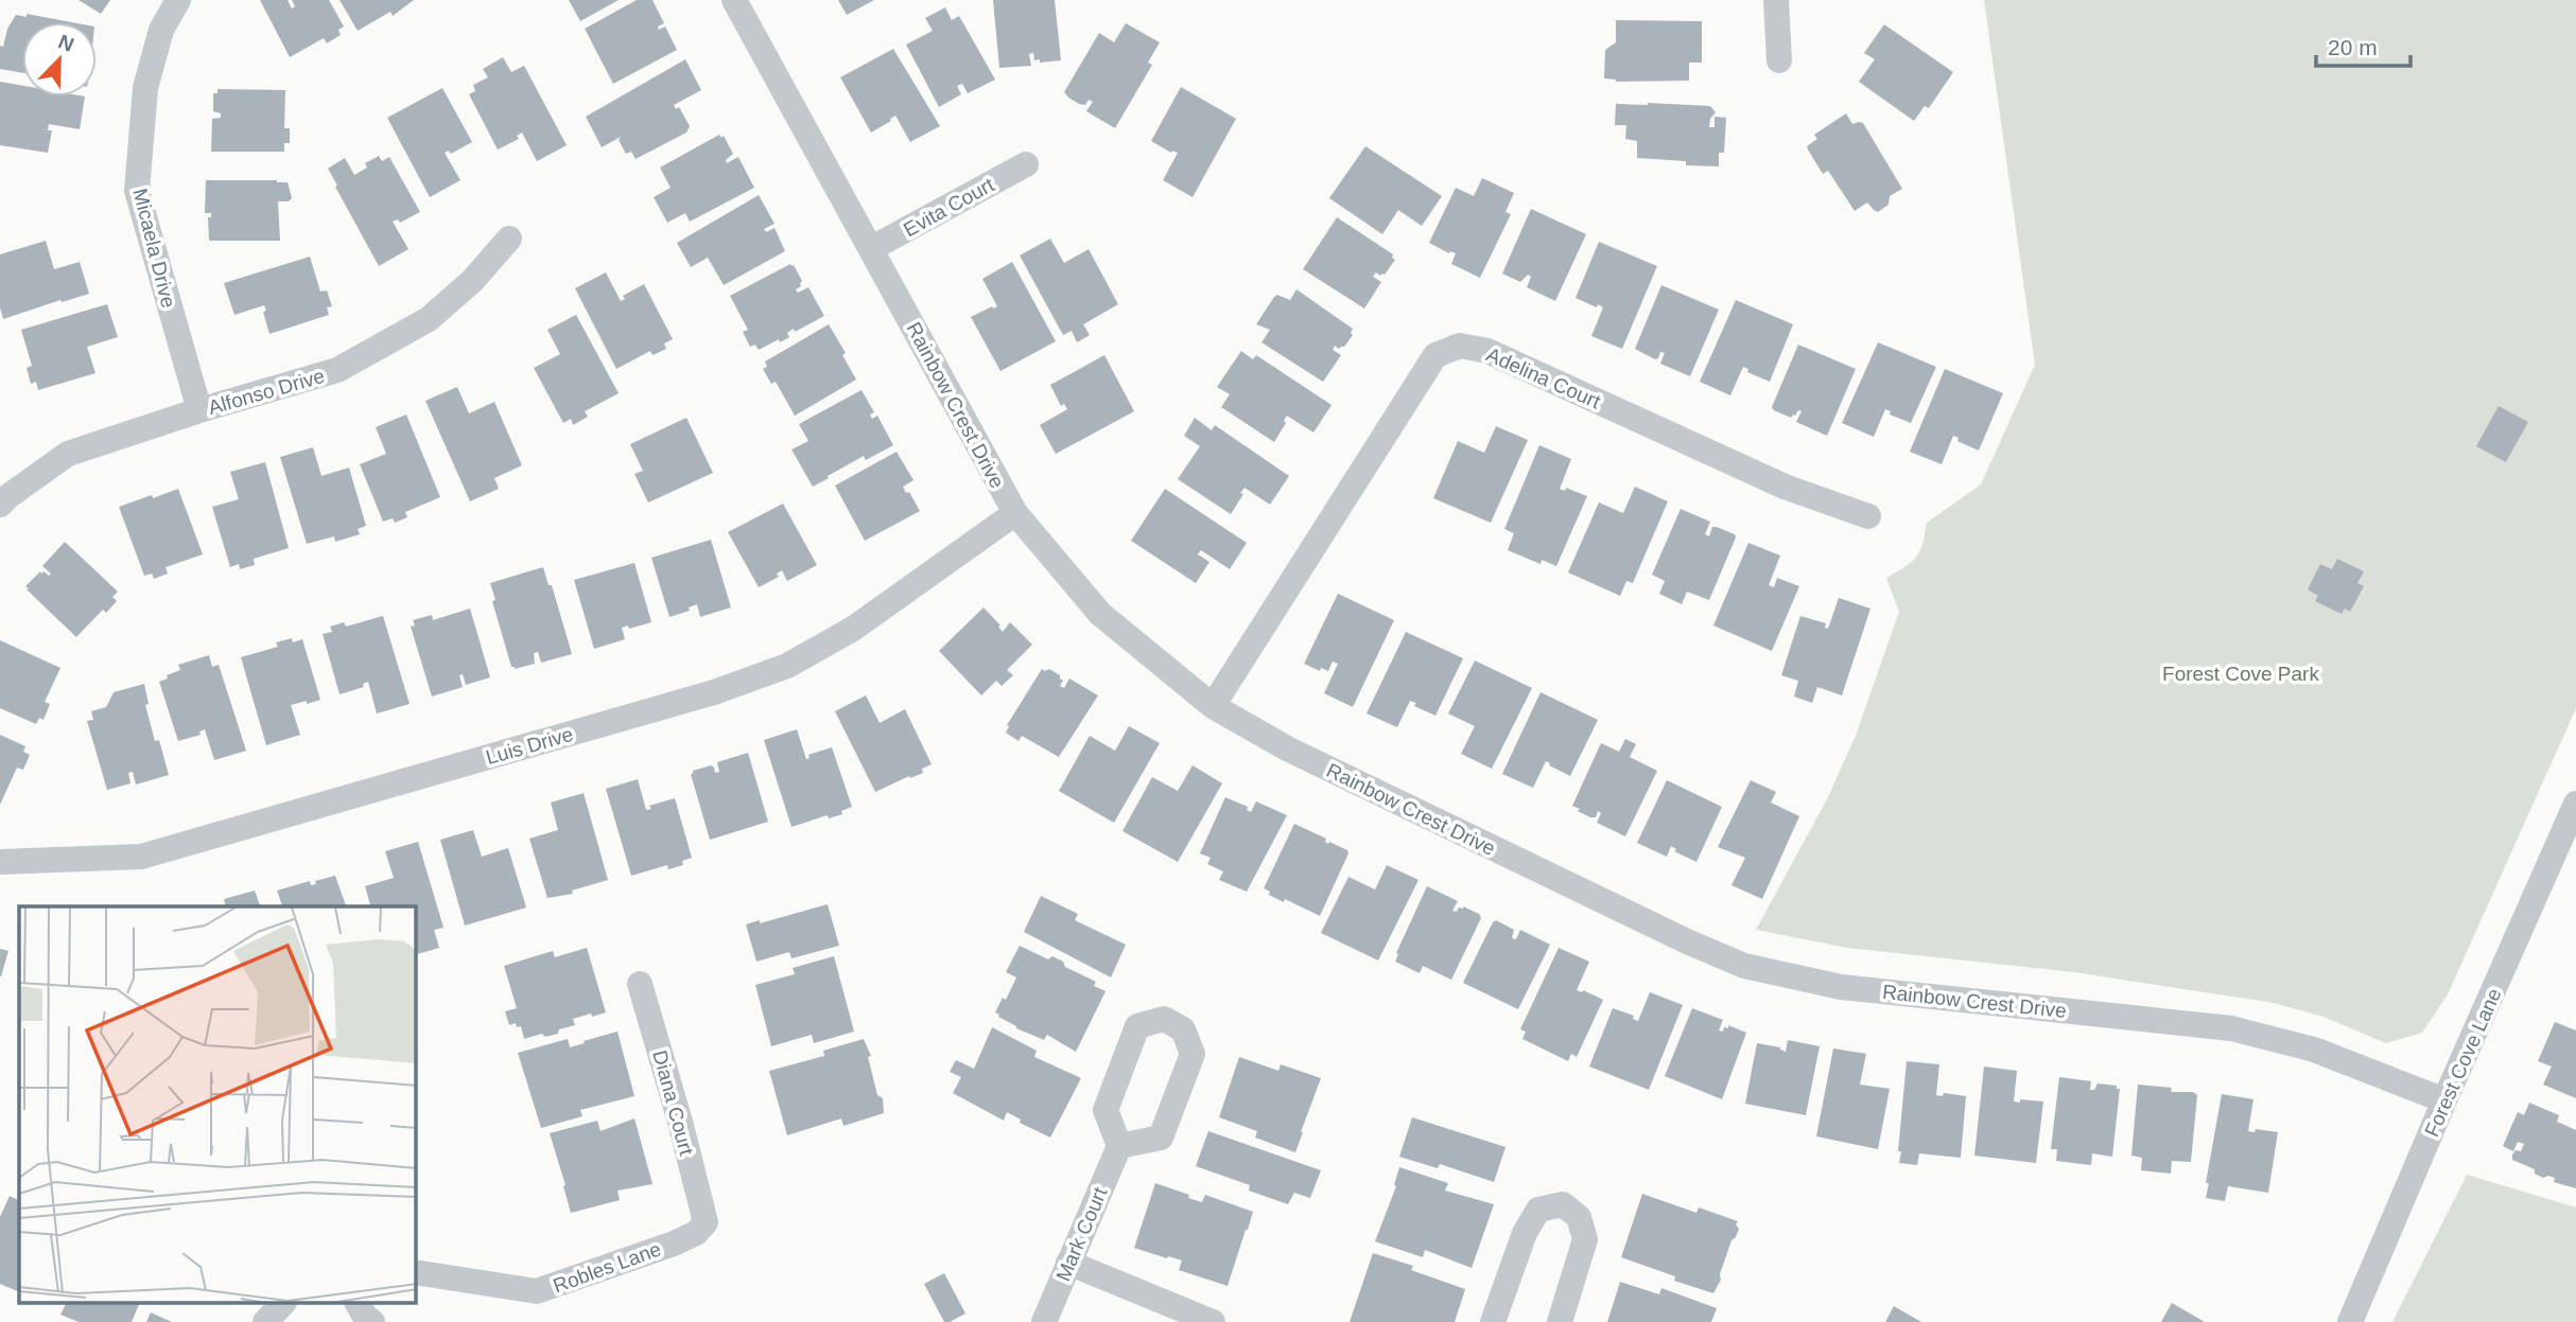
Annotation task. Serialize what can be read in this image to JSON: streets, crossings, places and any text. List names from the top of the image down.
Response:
{
  "streets": {
    "street": [
      "Evita Court",
      "Micaela Drive",
      "Adelina Court",
      "Alfonso Drive",
      "Rainbow Crest Drive",
      "Luis Drive",
      "Forest Cove Lane",
      "Diana Court",
      "Mark Court",
      "Robles Lane"
    ]
  },
  "crossings": [
    ["Evita Court", "Rainbow Crest Drive"],
    ["Micaela Drive", "Alfonso Drive"],
    ["Adelina Court", "Rainbow Crest Drive"],
    ["Rainbow Crest Drive", "Luis Drive"],
    ["Rainbow Crest Drive", "Forest Cove Lane"],
    ["Diana Court", "Robles Lane"]
  ],
  "parks": ["Forest Cove Park"],
  "scale_bar": "20 m",
  "north": "top right"
}
